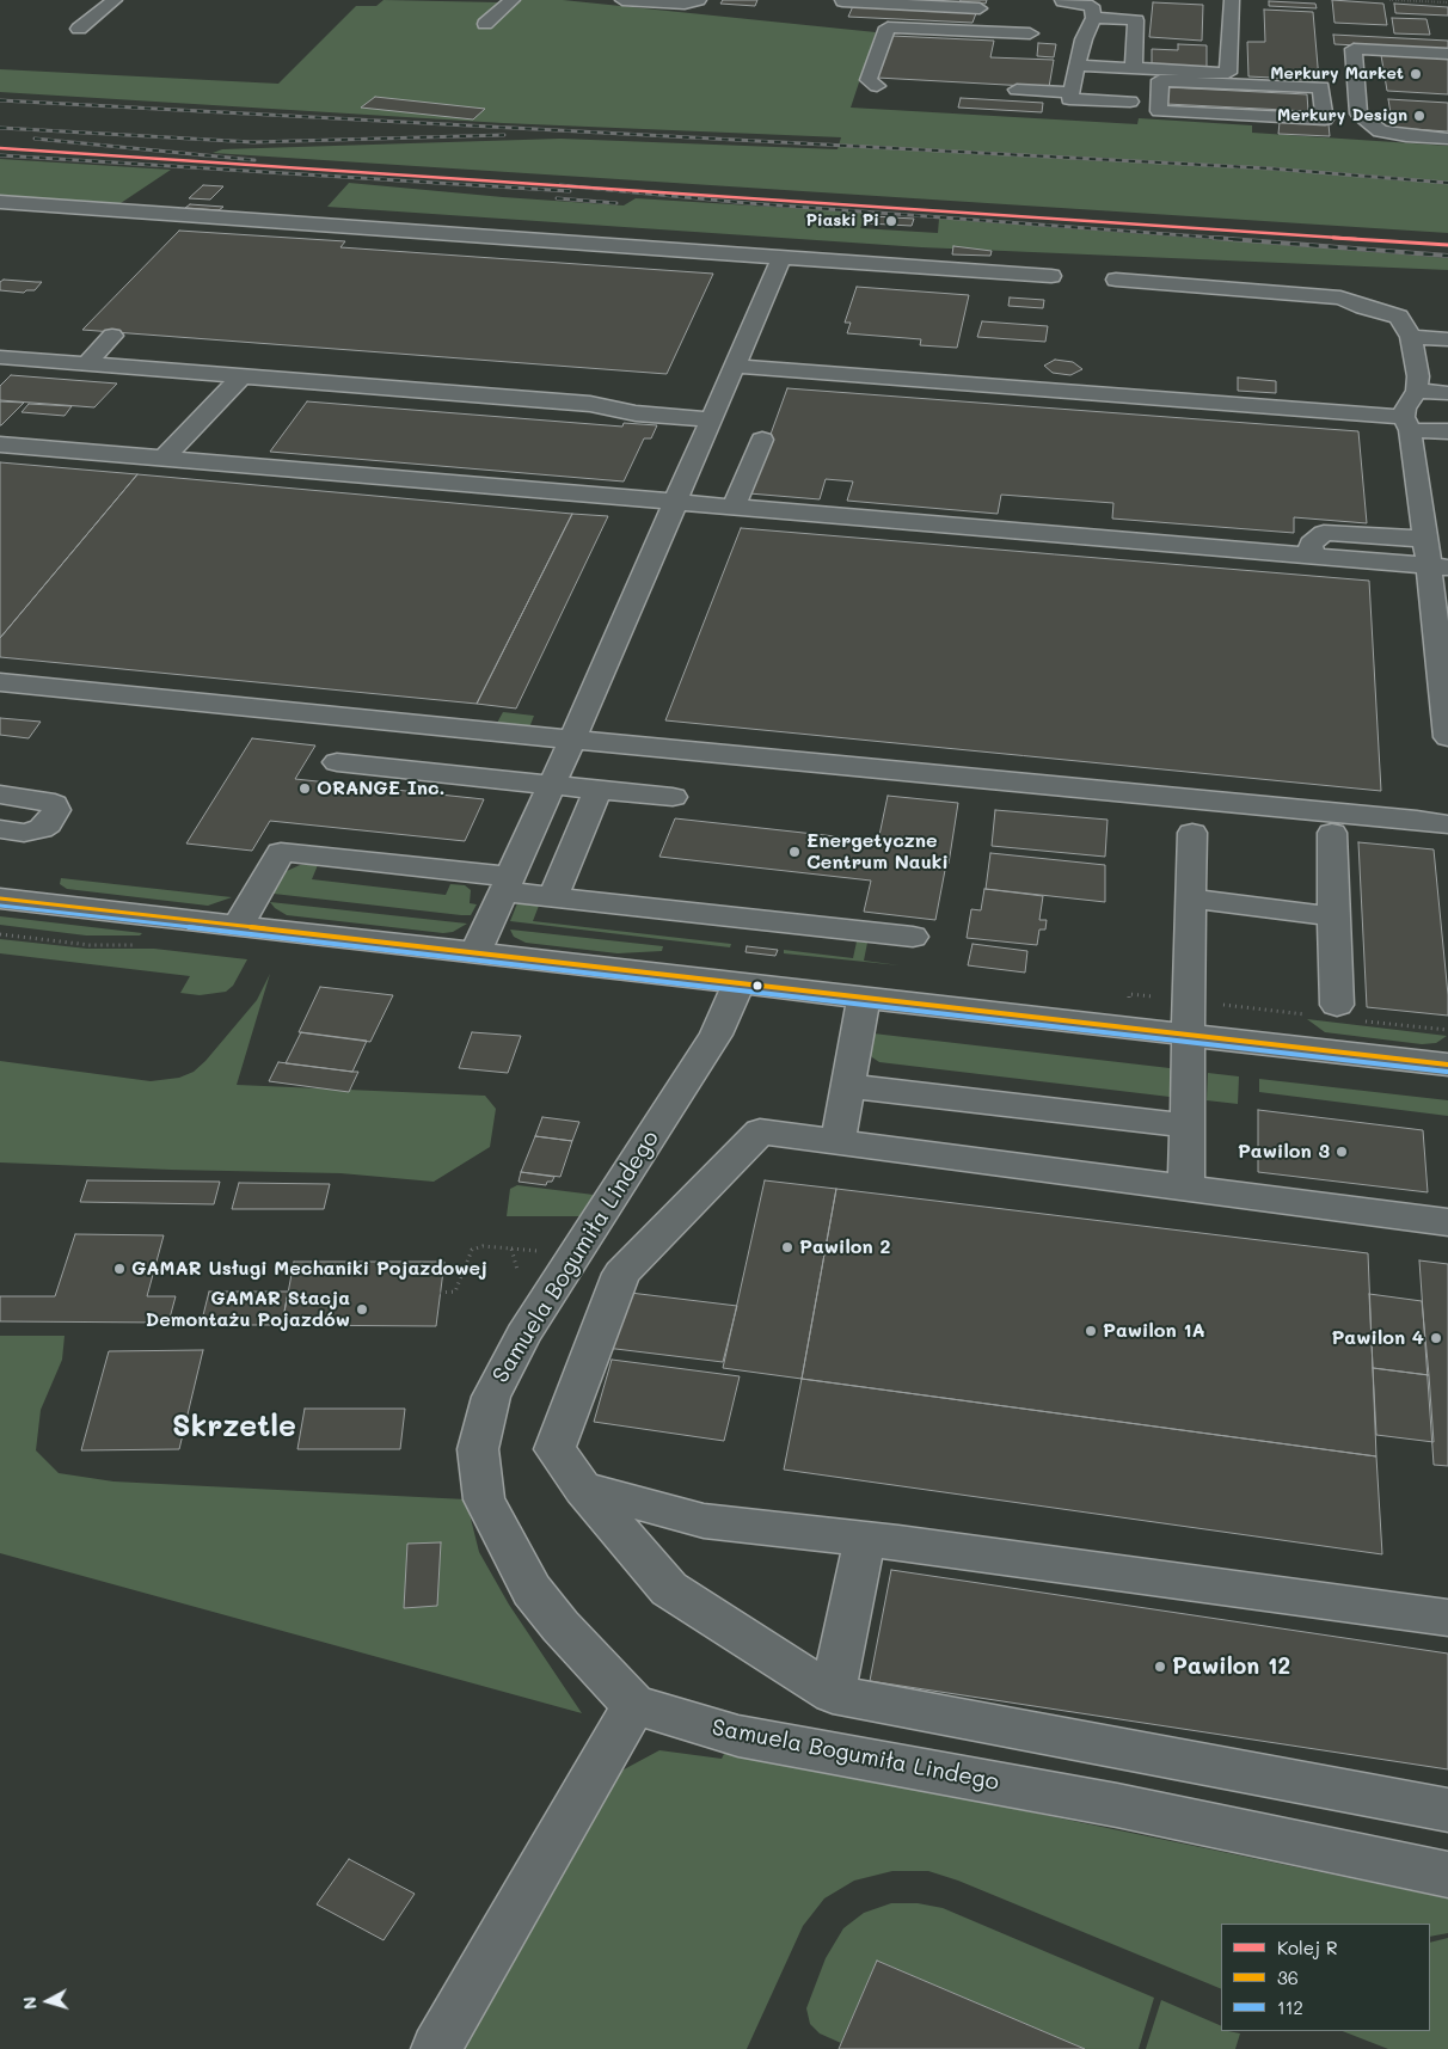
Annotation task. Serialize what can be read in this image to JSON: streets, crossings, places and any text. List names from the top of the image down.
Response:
{
  "streets": {
    "street": ["Samuela Bogumiła Lindego"]
  },
  "districts": ["Skrzetle"],
  "places": [
    "Merkury Market",
    "Merkury Design",
    "Piaski Pi",
    "ORANGE Inc.",
    "Energetyczne Centrum Nauki",
    "Pawilon 3",
    "Pawilon 2",
    "GAMAR Usługi Mechaniki Pojazdowej",
    "GAMAR Stacja Demontażu Pojazdów",
    "Pawilon 1A",
    "Pawilon 4",
    "Pawilon 12"
  ],
  "lines": ["rail line R", "transit line 36", "transit line 112"],
  "legend": ["Kolej R", "36", "112"],
  "north": "left"
}
